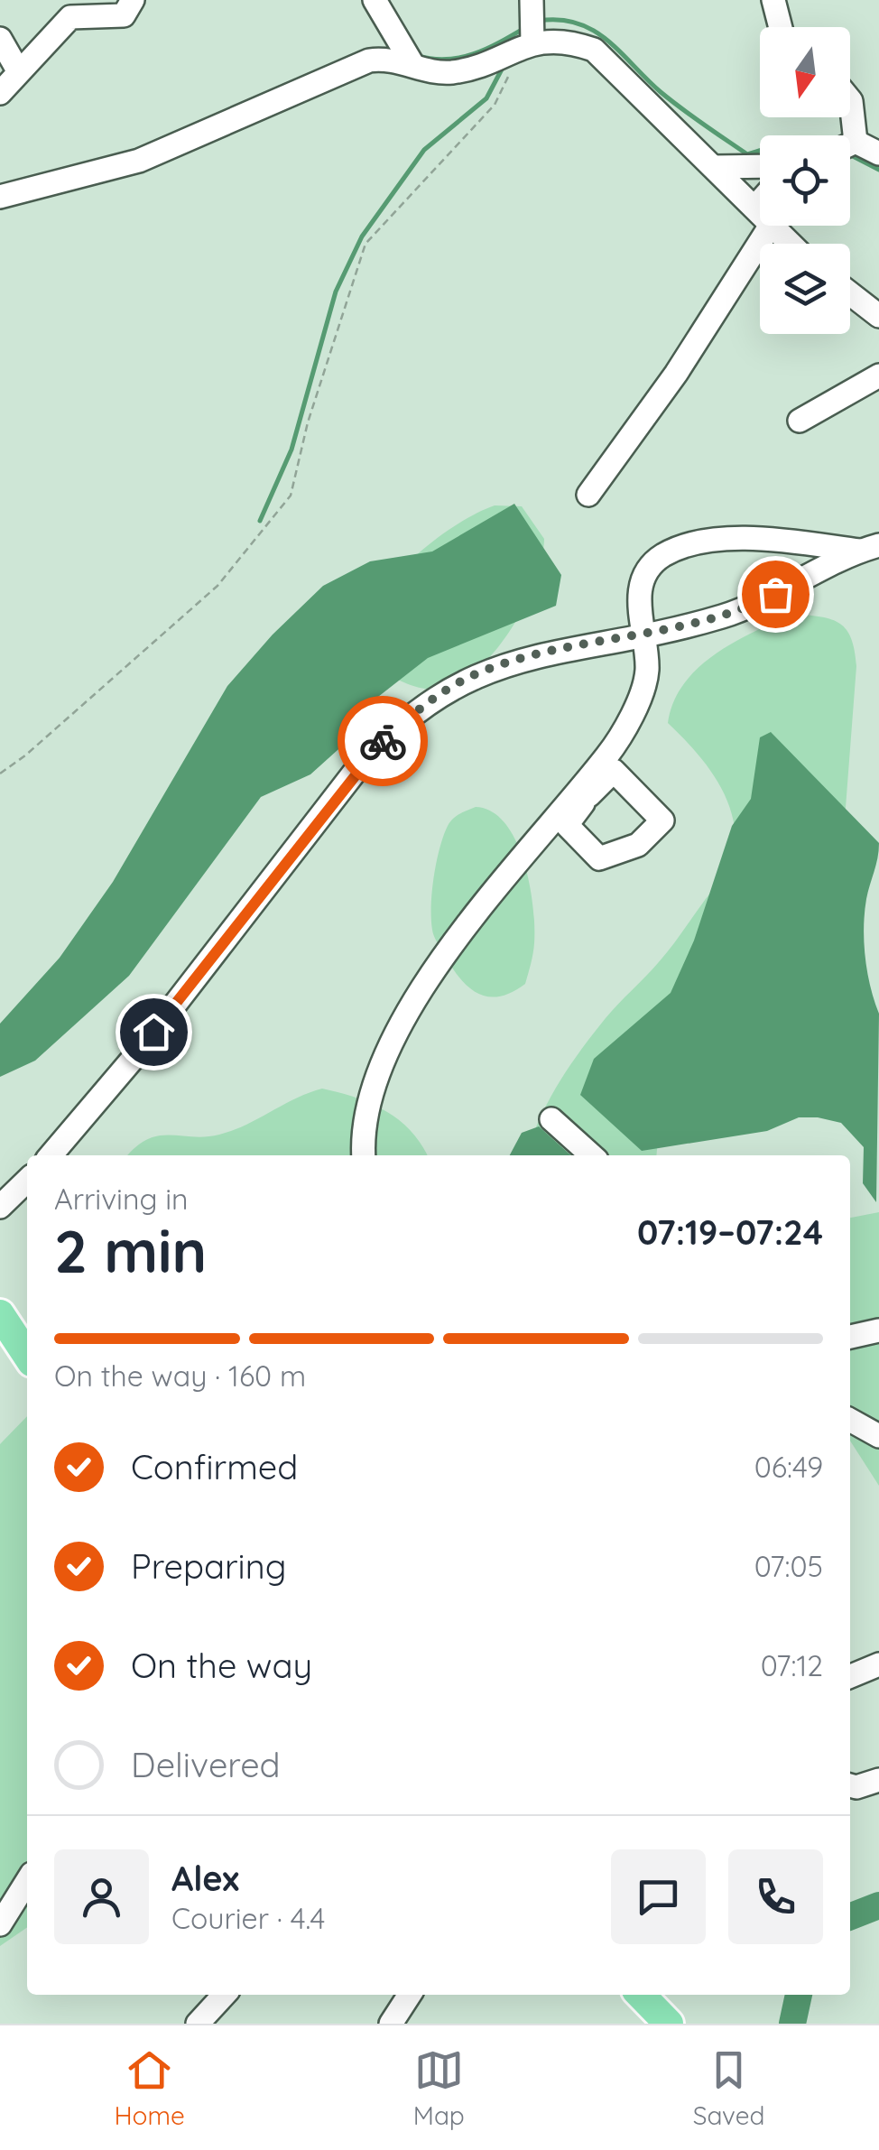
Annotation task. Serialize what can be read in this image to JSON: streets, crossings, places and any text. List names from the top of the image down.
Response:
{
  "north": "bottom",
  "page": {
    "heading": ["2 min", "Arriving in", "07:19–07:24"],
    "panel": ["Alex", "Courier · 4.4"],
    "bar": "On the way · 160 m",
    "list": [
      ["Confirmed", "06:49"],
      ["Preparing", "07:05"],
      ["On the way", "07:12"],
      "Delivered"
    ],
    "tabs": ["Home", "Map", "Saved"]
  }
}
